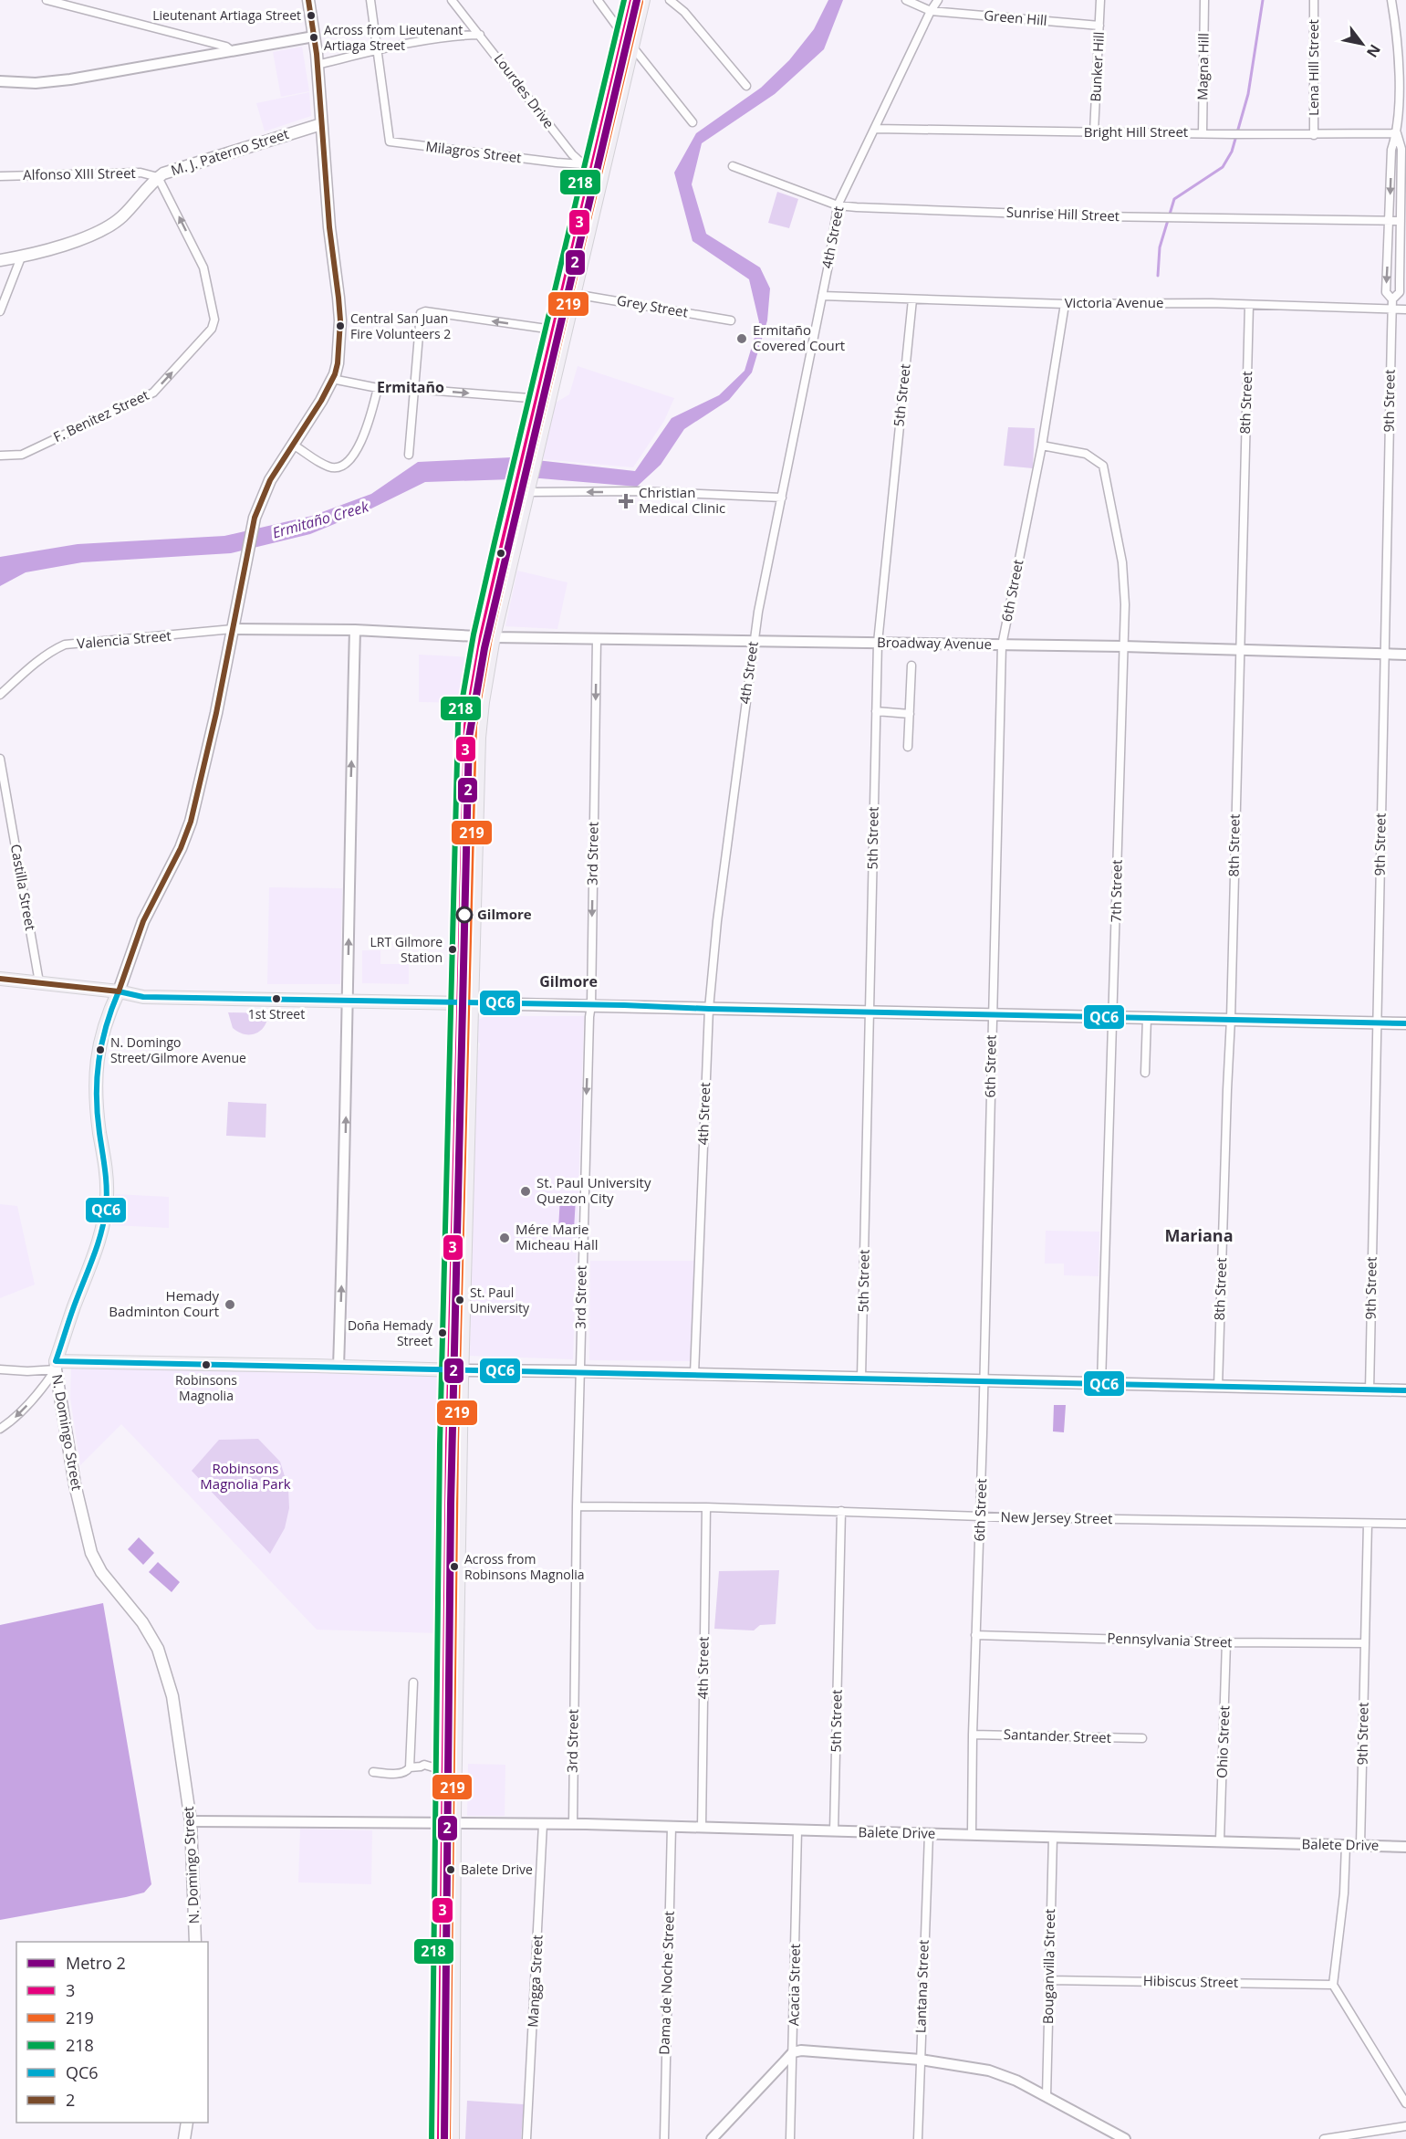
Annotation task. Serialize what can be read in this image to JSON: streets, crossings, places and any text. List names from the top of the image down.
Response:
{
  "streets": {
    "main road": ["M. J. Paterno Street", "N. Domingo Street"],
    "street": [
      "Green Hill",
      "Bunker Hill",
      "Magna Hill",
      "Lena Hill Street",
      "Lourdes Drive",
      "Bright Hill Street",
      "Milagros Street",
      "Alfonso XIII Street",
      "Sunrise Hill Street",
      "4th Street",
      "Victoria Avenue",
      "Grey Street",
      "5th Street",
      "9th Street",
      "8th Street",
      "F. Benitez Street",
      "6th Street",
      "Valencia Street",
      "Broadway Avenue",
      "3rd Street",
      "Castilla Street",
      "7th Street",
      "New Jersey Street",
      "Pennsylvania Street",
      "Santander Street",
      "Ohio Street",
      "Balete Drive",
      "Bouganvilla Street",
      "Mangga Street",
      "Hibiscus Street",
      "Dama de Noche Street",
      "Acacia Street",
      "Lantana Street"
    ]
  },
  "crossings": [
    ["Green Hill", "Bunker Hill"],
    ["Green Hill", "4th Street"],
    ["Bunker Hill", "Bright Hill Street"],
    ["Magna Hill", "Bright Hill Street"],
    ["Lena Hill Street", "Bright Hill Street"],
    ["Lourdes Drive", "Milagros Street"],
    ["Bright Hill Street", "4th Street"],
    ["Bright Hill Street", "9th Street"],
    ["M. J. Paterno Street", "Alfonso XIII Street"],
    ["M. J. Paterno Street", "F. Benitez Street"],
    ["M. J. Paterno Street", "N. Domingo Street"],
    ["Alfonso XIII Street", "F. Benitez Street"],
    ["Sunrise Hill Street", "4th Street"],
    ["Sunrise Hill Street", "9th Street"],
    ["4th Street", "Victoria Avenue"],
    ["4th Street", "Broadway Avenue"],
    ["4th Street", "New Jersey Street"],
    ["4th Street", "Balete Drive"],
    ["Victoria Avenue", "5th Street"],
    ["Victoria Avenue", "9th Street"],
    ["Victoria Avenue", "8th Street"],
    ["Victoria Avenue", "6th Street"],
    ["5th Street", "Broadway Avenue"],
    ["5th Street", "New Jersey Street"],
    ["5th Street", "Balete Drive"],
    ["9th Street", "Broadway Avenue"],
    ["9th Street", "New Jersey Street"],
    ["9th Street", "Pennsylvania Street"],
    ["9th Street", "Balete Drive"],
    ["8th Street", "Broadway Avenue"],
    ["6th Street", "Broadway Avenue"],
    ["6th Street", "7th Street"],
    ["6th Street", "New Jersey Street"],
    ["6th Street", "Pennsylvania Street"],
    ["6th Street", "Santander Street"],
    ["6th Street", "Balete Drive"],
    ["Valencia Street", "Broadway Avenue"],
    ["Valencia Street", "N. Domingo Street"],
    ["Broadway Avenue", "3rd Street"],
    ["Broadway Avenue", "7th Street"],
    ["Broadway Avenue", "N. Domingo Street"],
    ["3rd Street", "New Jersey Street"],
    ["3rd Street", "Balete Drive"],
    ["N. Domingo Street", "Balete Drive"],
    ["Pennsylvania Street", "Ohio Street"],
    ["Ohio Street", "Balete Drive"],
    ["Balete Drive", "Bouganvilla Street"],
    ["Balete Drive", "Mangga Street"],
    ["Balete Drive", "Dama de Noche Street"],
    ["Balete Drive", "Acacia Street"],
    ["Balete Drive", "Lantana Street"],
    ["Bouganvilla Street", "Hibiscus Street"]
  ],
  "one_way": ["3rd Street"],
  "districts": ["Ermitaño", "Gilmore", "Mariana"],
  "water": ["Ermitaño Creek"],
  "parks": ["Robinsons Magnolia Park"],
  "places": {
    "other": [
      "Lieutenant Artiaga Street",
      "Across from Lieutenant Artiaga Street",
      "Central San Juan Fire Volunteers 2",
      "Ermitaño Covered Court",
      "Gilmore",
      "LRT Gilmore Station",
      "1st Street",
      "N. Domingo Street/Gilmore Avenue",
      "St. Paul University Quezon City",
      "Mére Marie Micheau Hall",
      "St. Paul University",
      "Hemady Badminton Court",
      "Doña Hemady Street",
      "Robinsons Magnolia",
      "Across from Robinsons Magnolia",
      "Balete Drive"
    ],
    "health": ["Christian Medical Clinic"]
  },
  "lines": [
    "metro line 2",
    "transit line 3",
    "transit line 218",
    "transit line 2",
    "transit line 219",
    "transit line QC6"
  ],
  "legend": [
    "Metro 2",
    "3",
    "219",
    "218",
    "QC6",
    "2"
  ],
  "north": "bottom right"
}
